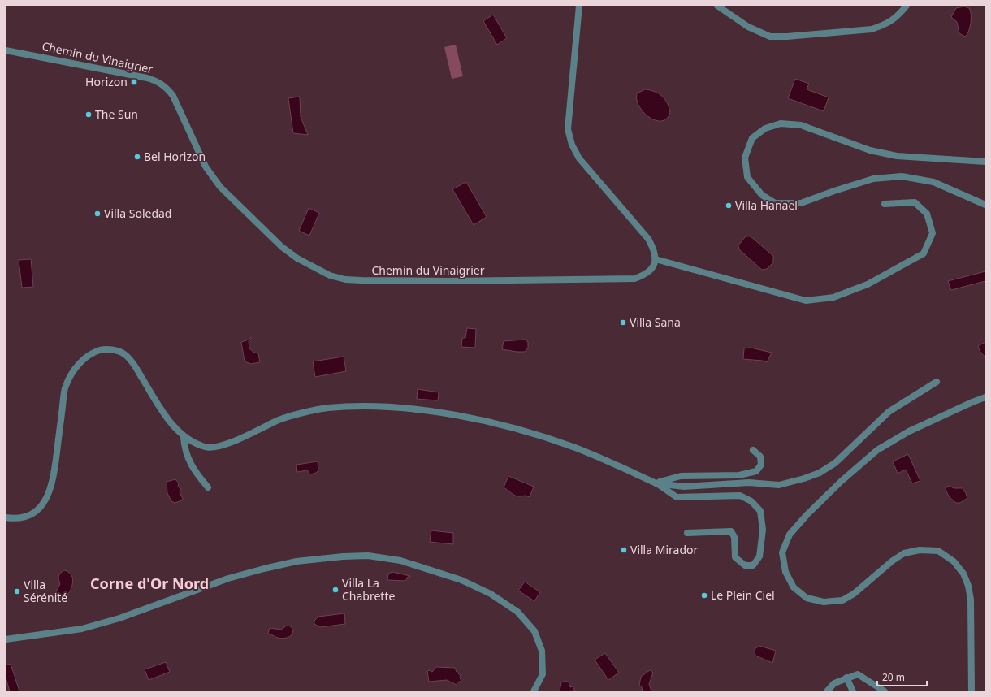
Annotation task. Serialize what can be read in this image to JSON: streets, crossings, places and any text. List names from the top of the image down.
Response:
{
  "streets": {
    "street": ["Chemin du Vinaigrier"]
  },
  "districts": ["Corne d'Or Nord"],
  "places": {
    "transit": ["Horizon"],
    "other": [
      "The Sun",
      "Bel Horizon",
      "Villa Hanael",
      "Villa Soledad",
      "Villa Sana",
      "Villa Mirador",
      "Villa La Chabrette",
      "Villa Sérénité",
      "Le Plein Ciel"
    ]
  },
  "scale_bar": "20 m"
}
